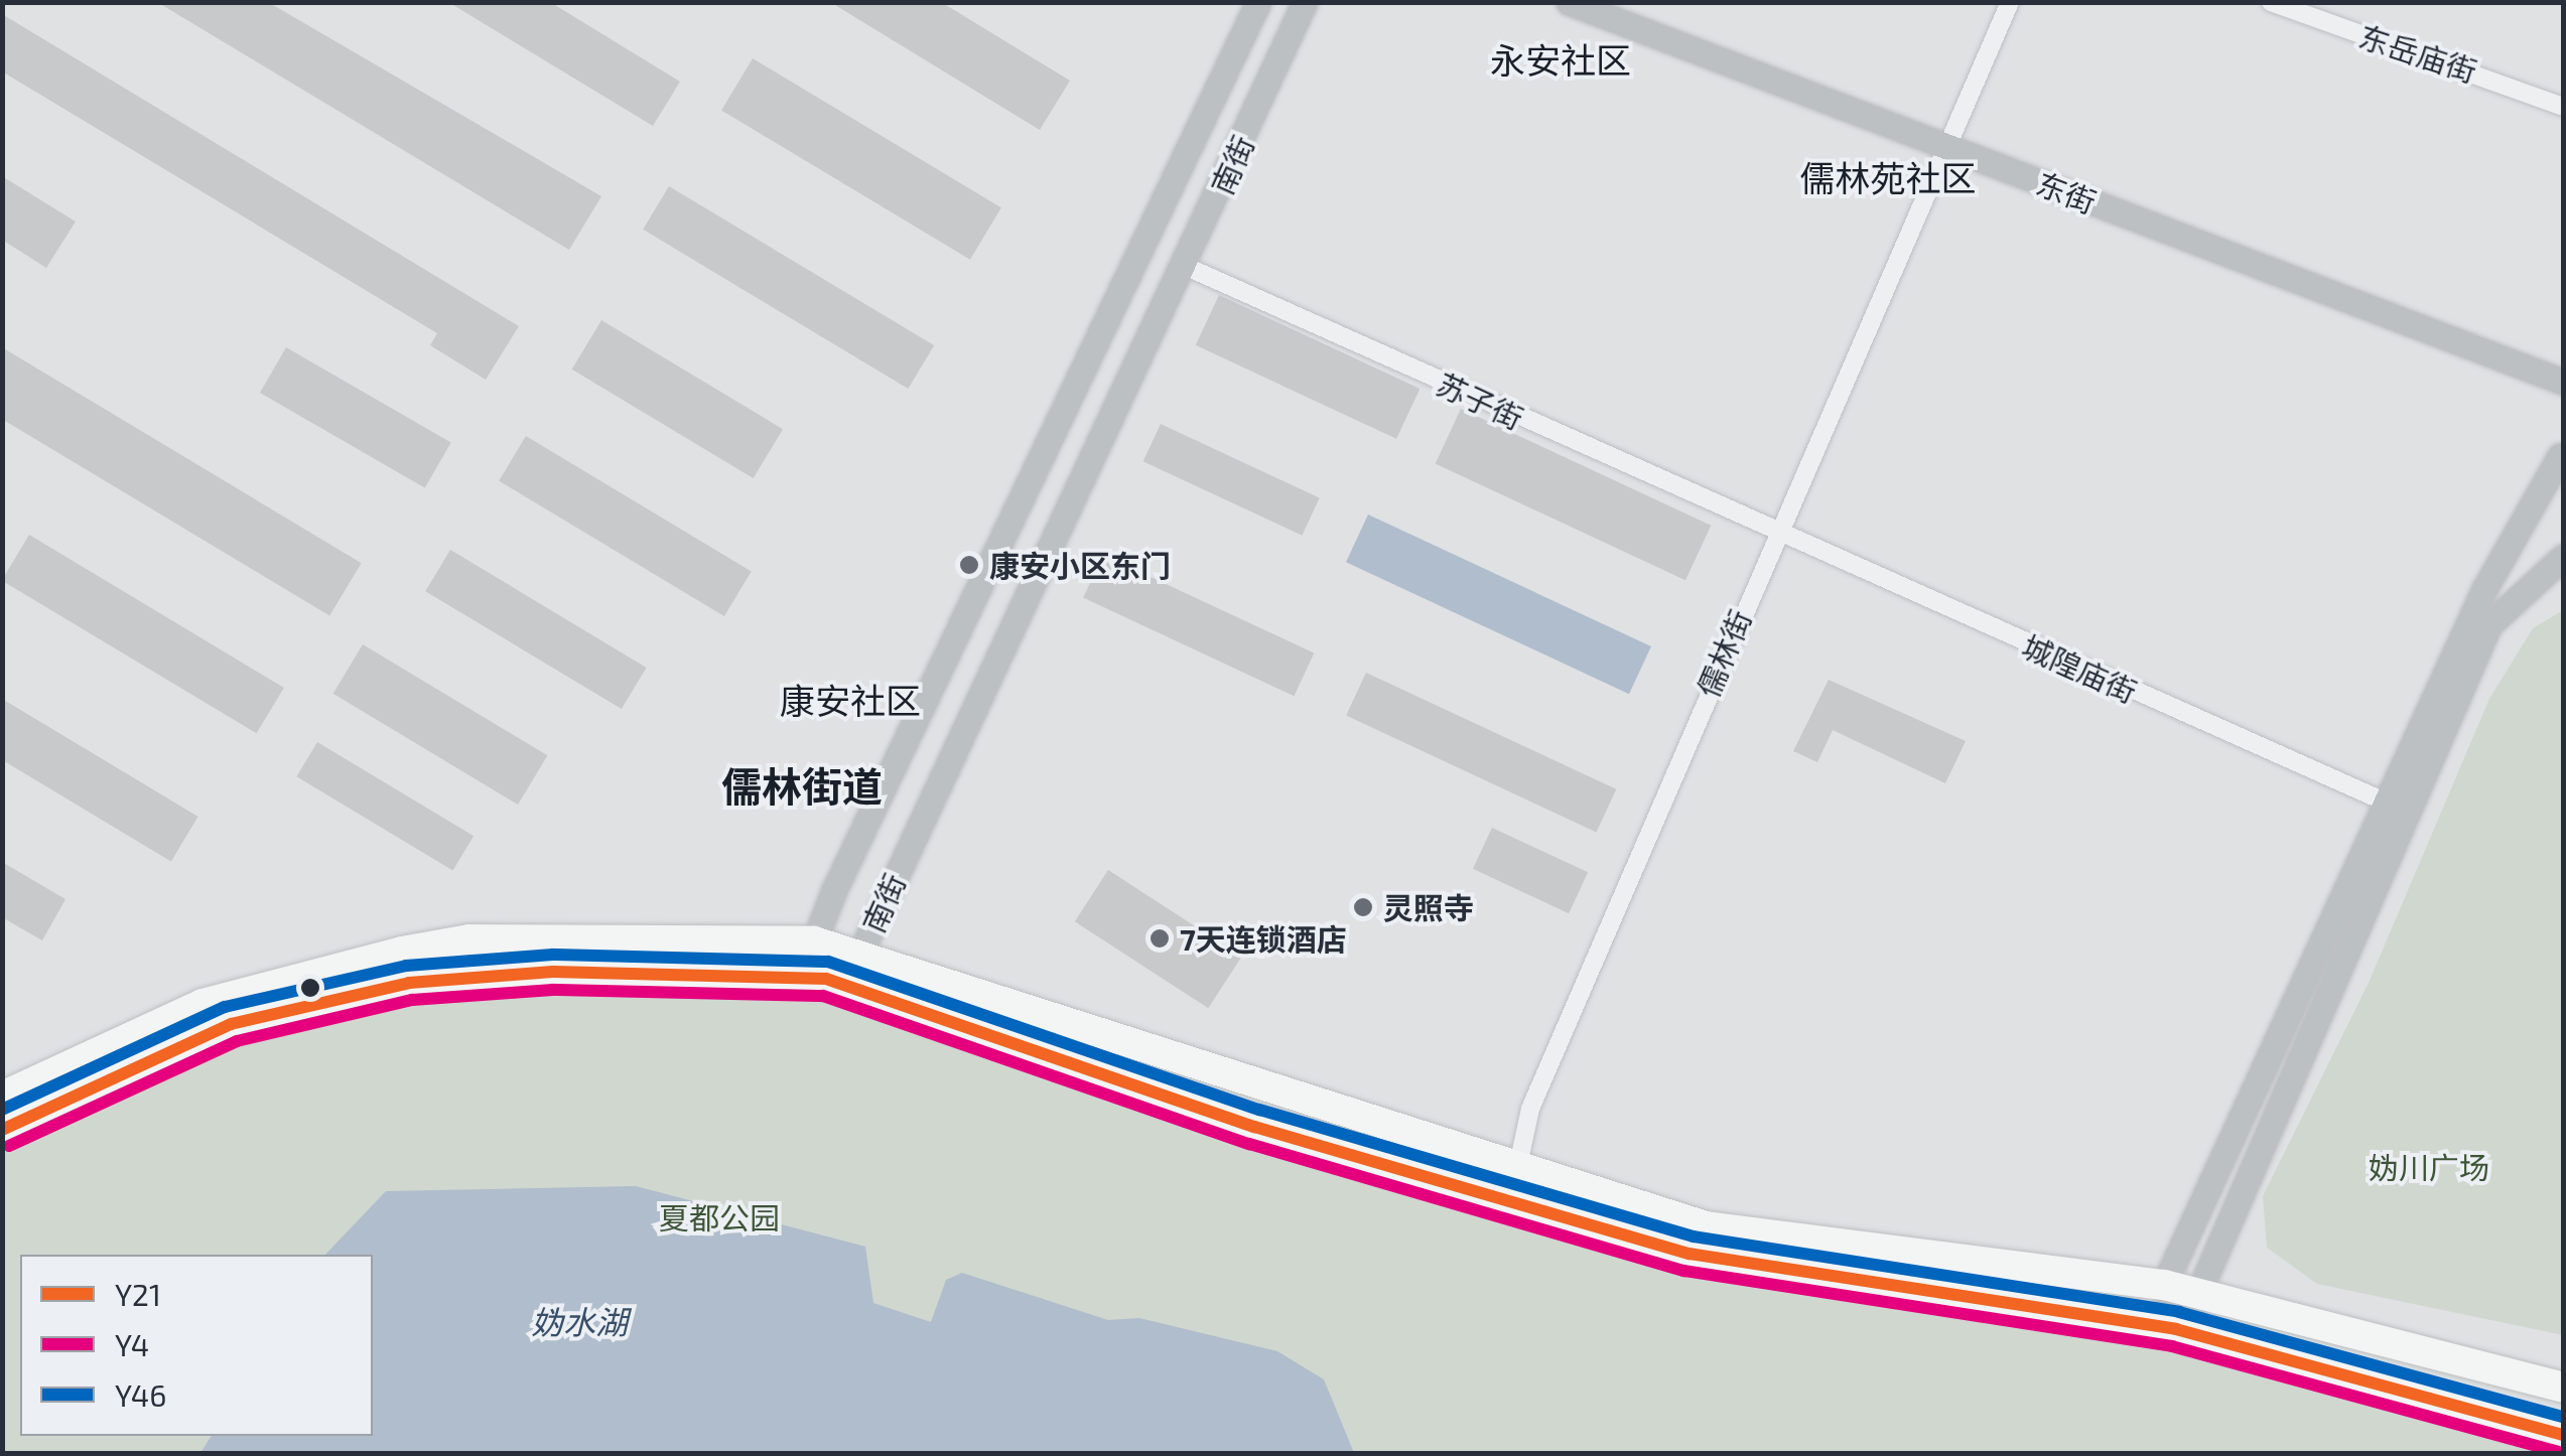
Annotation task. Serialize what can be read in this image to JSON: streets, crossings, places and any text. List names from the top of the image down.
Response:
{
  "streets": {
    "street": [
      "东岳庙街",
      "南街",
      "东街",
      "苏子街",
      "儒林街",
      "城隍庙街"
    ]
  },
  "crossings": [
    ["南街", "苏子街"],
    ["东街", "儒林街"],
    ["苏子街", "儒林街"],
    ["苏子街", "城隍庙街"],
    ["儒林街", "城隍庙街"]
  ],
  "districts": [
    "永安社区",
    "儒林苑社区",
    "康安社区",
    "儒林街道"
  ],
  "water": ["妫水湖"],
  "parks": ["妫川广场", "夏都公园"],
  "places": ["康安小区东门", "灵照寺", "7天连锁酒店"],
  "lines": ["transit line Y46", "transit line Y21", "transit line Y4"],
  "legend": ["Y21", "Y4", "Y46"]
}
